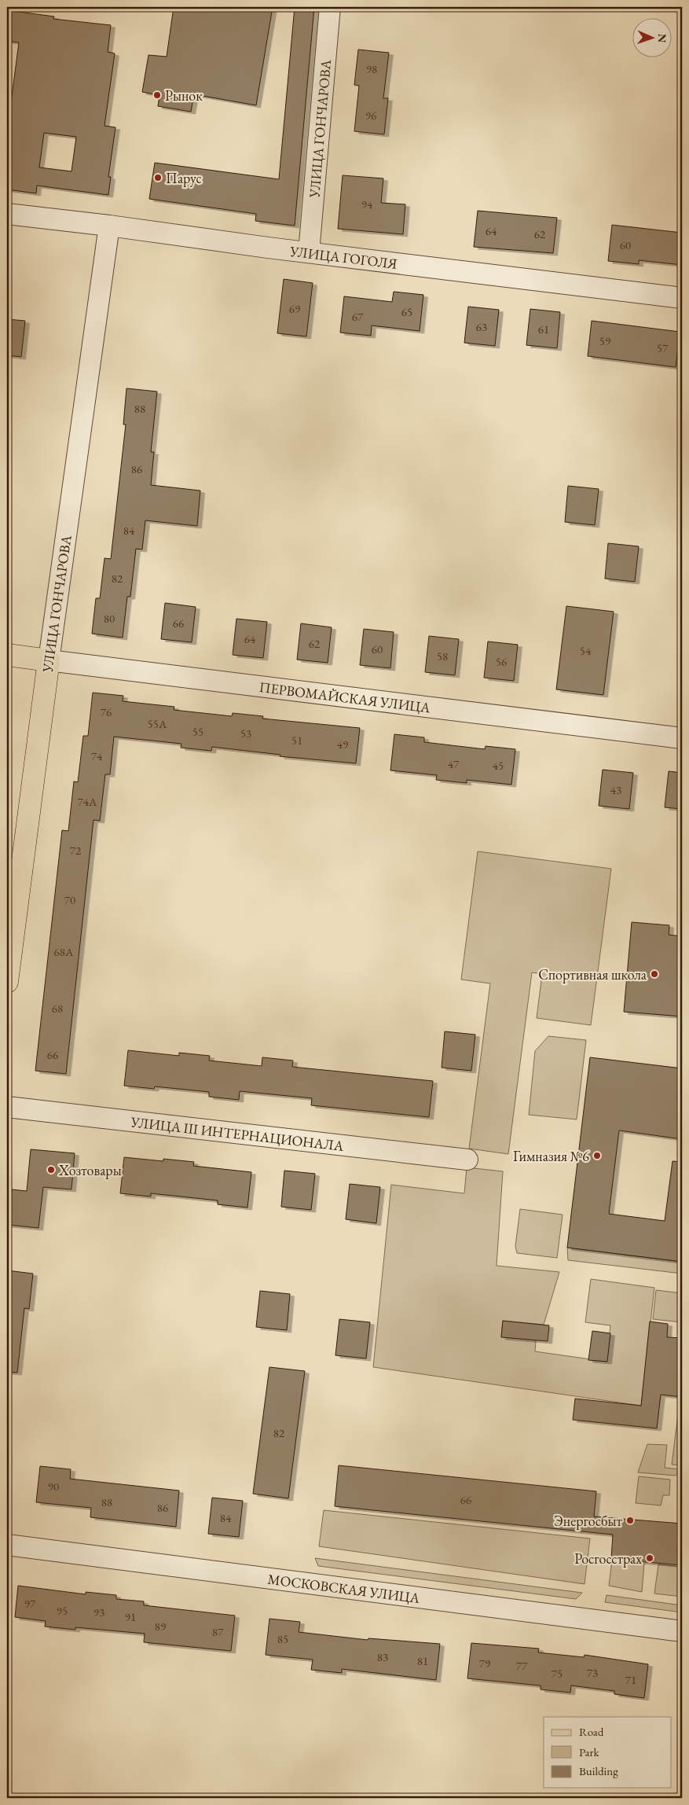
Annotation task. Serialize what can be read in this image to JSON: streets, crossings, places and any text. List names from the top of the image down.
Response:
{
  "streets": {
    "main road": ["УЛИЦА ГОНЧАРОВА", "ПЕРВОМАЙСКАЯ УЛИЦА"],
    "street": ["УЛИЦА ГОГОЛЯ", "УЛИЦА III ИНТЕРНАЦИОНАЛА", "МОСКОВСКАЯ УЛИЦА"]
  },
  "crossings": [
    ["УЛИЦА ГОНЧАРОВА", "УЛИЦА ГОГОЛЯ"],
    ["УЛИЦА ГОНЧАРОВА", "ПЕРВОМАЙСКАЯ УЛИЦА"]
  ],
  "places": [
    "Рынок",
    "Парус",
    "Спортивная школа",
    "Гимназия №6",
    "Хозтовары",
    "Энергосбыт",
    "Росгосстрах"
  ],
  "house_numbers": [
    "98",
    "96",
    "94",
    "64",
    "62",
    "60",
    "69",
    "65",
    "67",
    "63",
    "61",
    "59",
    "57",
    "88",
    "86",
    "84",
    "82",
    "80",
    "66",
    "64",
    "62",
    "60",
    "54",
    "58",
    "56",
    "76",
    "55А",
    "55",
    "53",
    "51",
    "49",
    "74",
    "47",
    "45",
    "43",
    "74А",
    "72",
    "70",
    "68А",
    "68",
    "66",
    "82",
    "90",
    "66",
    "88",
    "86",
    "84",
    "97",
    "95",
    "93",
    "91",
    "89",
    "87",
    "85",
    "83",
    "81",
    "79",
    "77",
    "73",
    "75",
    "71"
  ],
  "legend": ["Road", "Park", "Building"],
  "north": "right"
}
